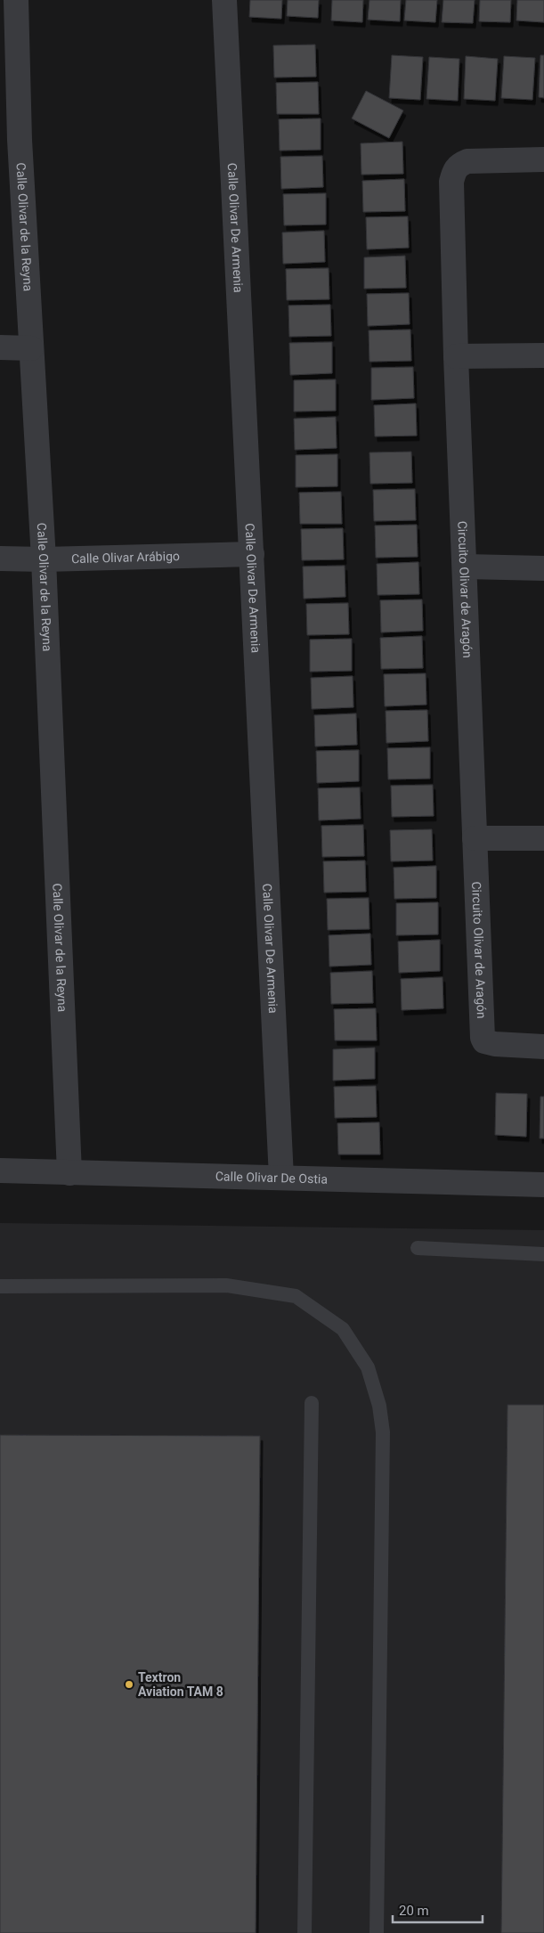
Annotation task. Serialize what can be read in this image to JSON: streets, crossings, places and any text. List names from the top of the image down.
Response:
{
  "streets": {
    "street": [
      "Calle Olivar de la Reyna",
      "Calle Olivar De Armenia",
      "Calle Olivar Arábigo",
      "Circuito Olivar de Aragón",
      "Calle Olivar De Ostia"
    ]
  },
  "crossings": [
    ["Calle Olivar de la Reyna", "Calle Olivar Arábigo"],
    ["Calle Olivar de la Reyna", "Calle Olivar De Ostia"],
    ["Calle Olivar De Armenia", "Calle Olivar Arábigo"],
    ["Calle Olivar De Armenia", "Calle Olivar De Ostia"]
  ],
  "places": ["Textron Aviation TAM 8"],
  "scale_bar": "20 m"
}
